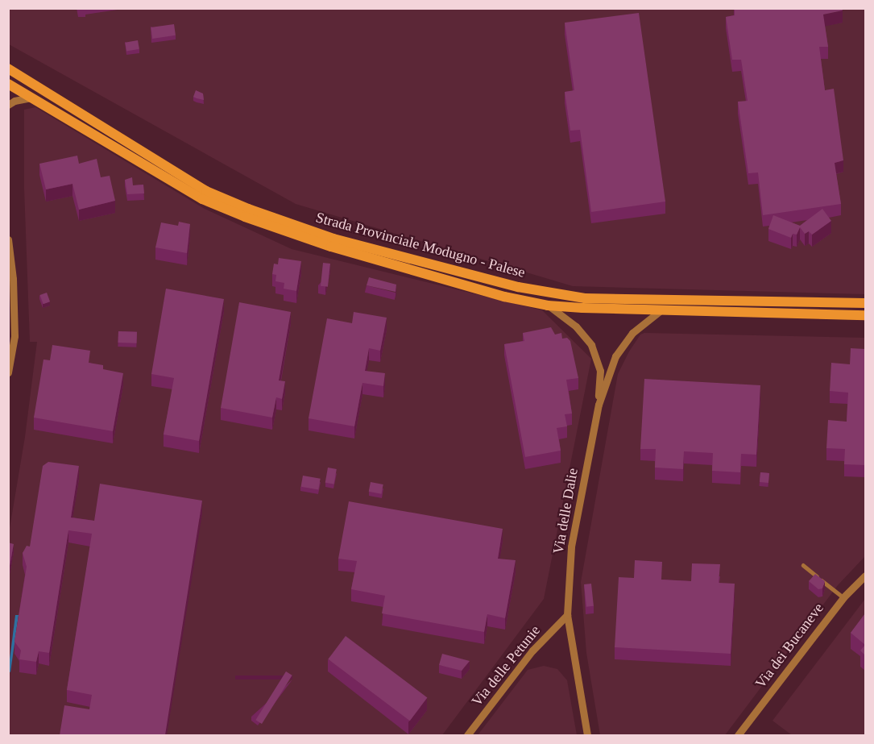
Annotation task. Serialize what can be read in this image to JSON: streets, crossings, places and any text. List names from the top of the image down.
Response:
{
  "streets": {
    "main road": ["Strada Provinciale Modugno - Palese"],
    "street": ["Via delle Dalie", "Via dei Bucaneve", "Via delle Petunie"]
  },
  "crossings": [
    ["Strada Provinciale Modugno - Palese", "Via delle Dalie"],
    ["Via delle Dalie", "Via delle Petunie"]
  ]
}
